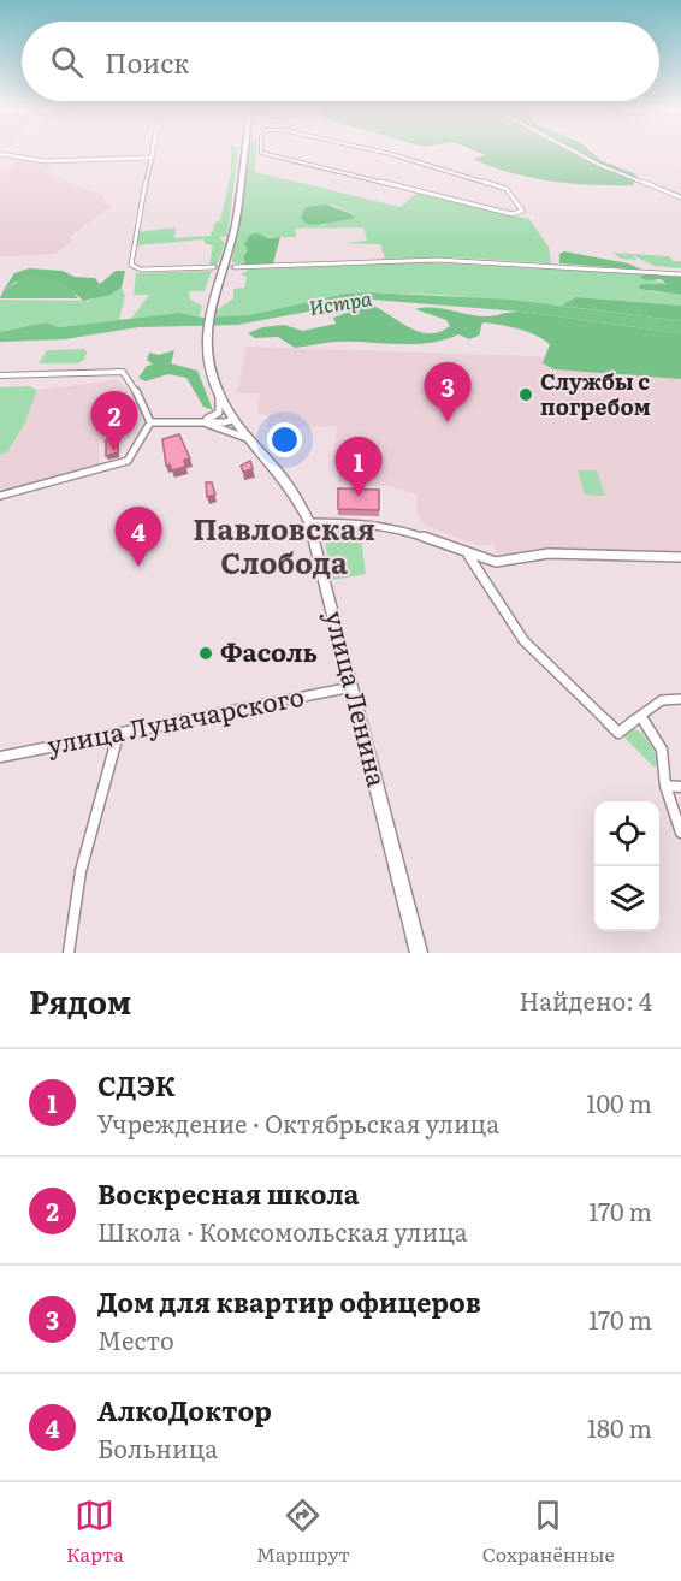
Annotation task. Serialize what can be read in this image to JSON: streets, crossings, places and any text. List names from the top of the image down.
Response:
{
  "streets": {
    "main road": ["улица Ленина"],
    "street": ["улица Луначарского"]
  },
  "crossings": [
    ["улица Ленина", "улица Луначарского"]
  ],
  "districts": ["Павловская Слобода"],
  "water": ["Истра"],
  "places": ["Службы с погребом", "Фасоль"],
  "page": {
    "search": "Поиск",
    "pins": [
      "3",
      "2",
      "1",
      "4"
    ],
    "heading": ["Рядом", "Найдено: 4"],
    "list": [
      {
        "mark": "1",
        "name": "СДЭК",
        "note": "Учреждение · Октябрьская улица",
        "value": "100 m"
      },
      {
        "mark": "2",
        "name": "Воскресная школа",
        "note": "Школа · Комсомольская улица",
        "value": "170 m"
      },
      {
        "mark": "3",
        "name": "Дом для квартир офицеров",
        "note": "Место",
        "value": "170 m"
      },
      {
        "mark": "4",
        "name": "АлкоДоктор",
        "note": "Больница",
        "value": "180 m"
      }
    ],
    "nav": ["Карта", "Маршрут", "Сохранённые"]
  }
}
